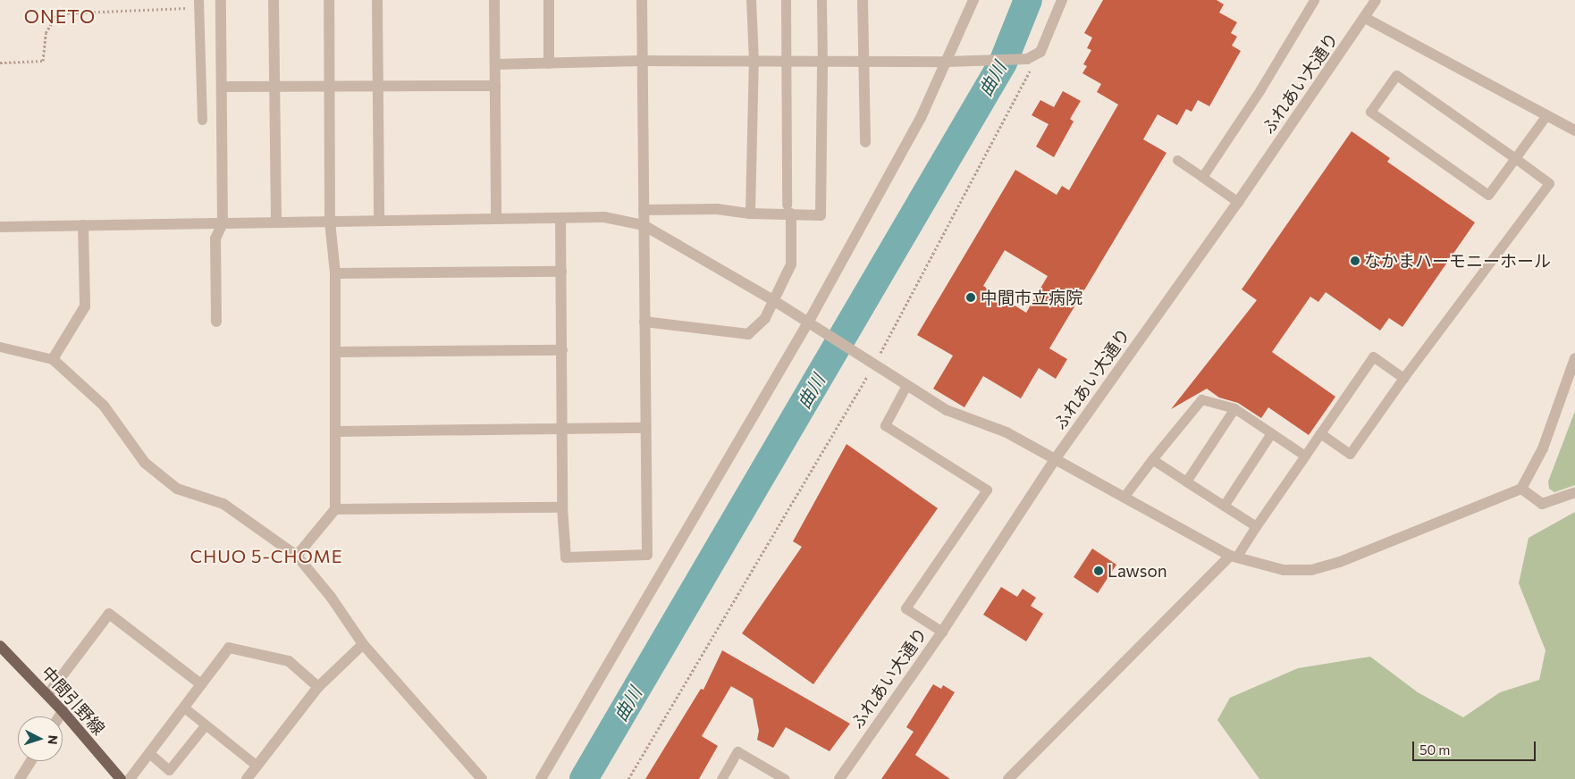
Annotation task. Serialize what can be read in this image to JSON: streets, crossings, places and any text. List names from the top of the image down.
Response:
{
  "streets": {
    "main road": ["中間引野線"],
    "street": ["ふれあい大通り"]
  },
  "districts": ["ONETO", "CHUO 5-CHOME"],
  "water": ["曲川"],
  "places": ["なかまハーモニーホール", "中間市立病院", "Lawson"],
  "scale_bar": "50 m",
  "north": "right"
}
